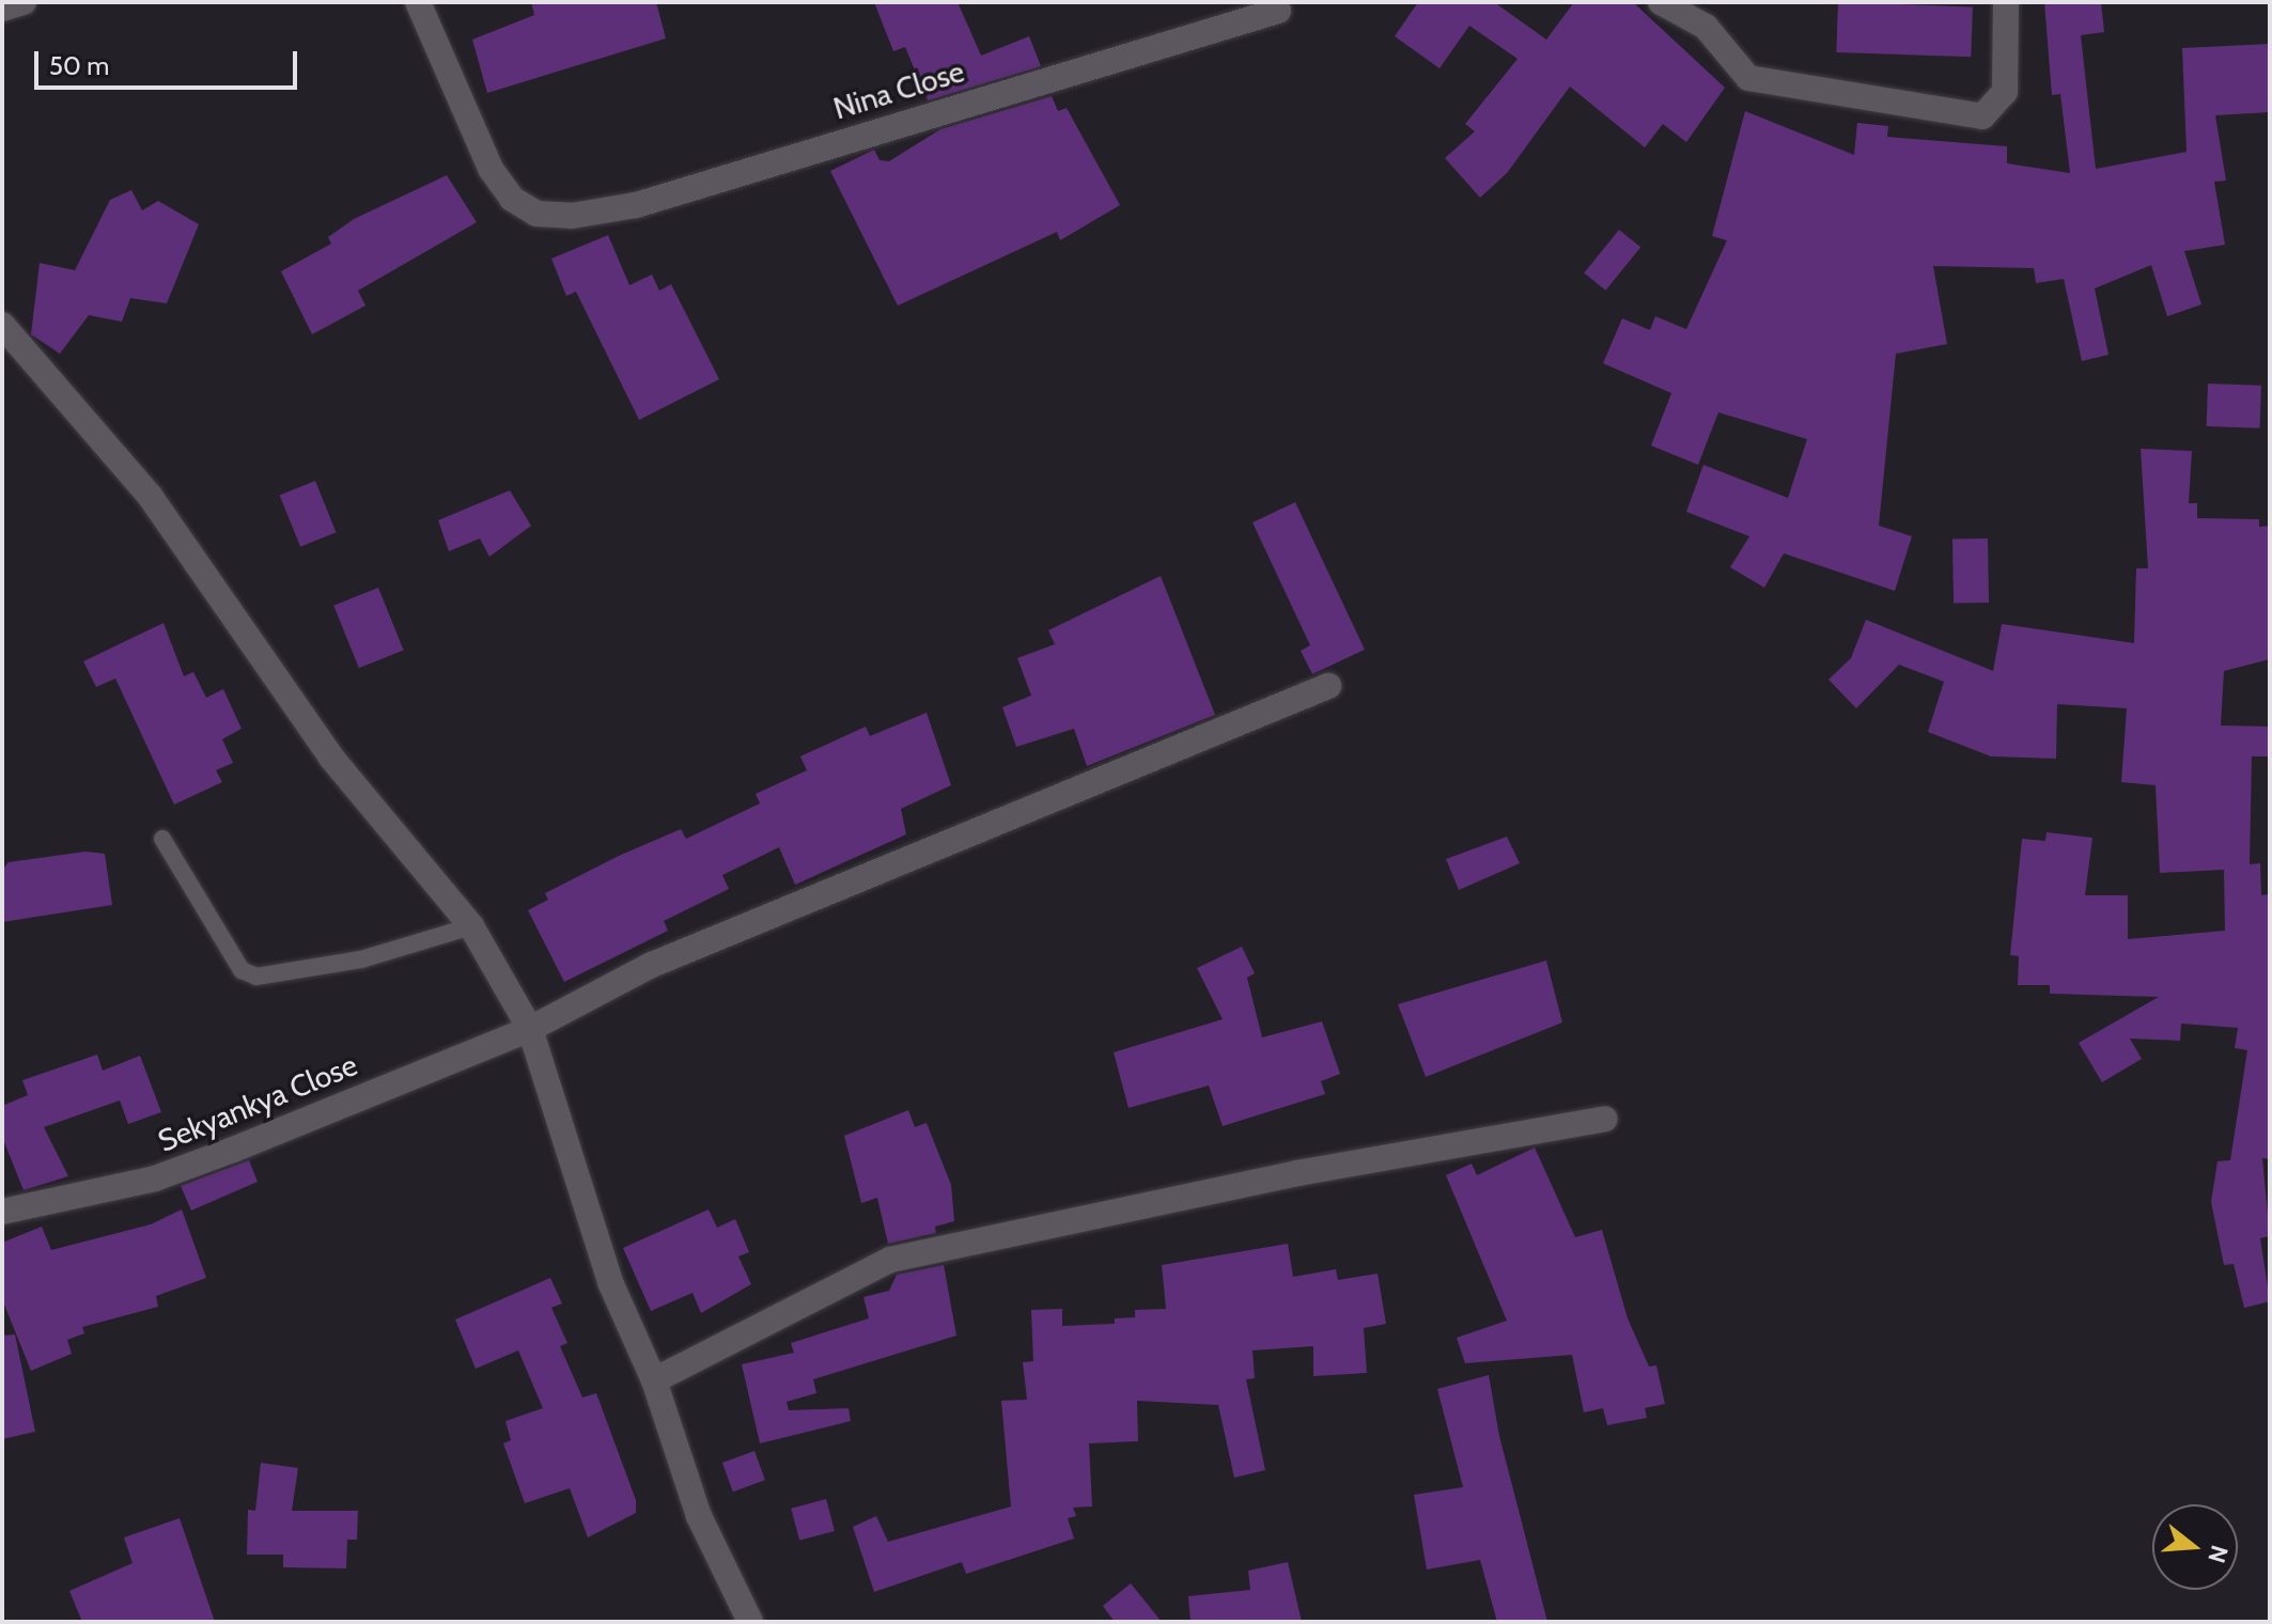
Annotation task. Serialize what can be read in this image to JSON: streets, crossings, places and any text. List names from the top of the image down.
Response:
{
  "streets": {
    "street": ["Nina Close", "Sekyankya Close"]
  },
  "scale_bar": "50 m",
  "north": "right"
}
